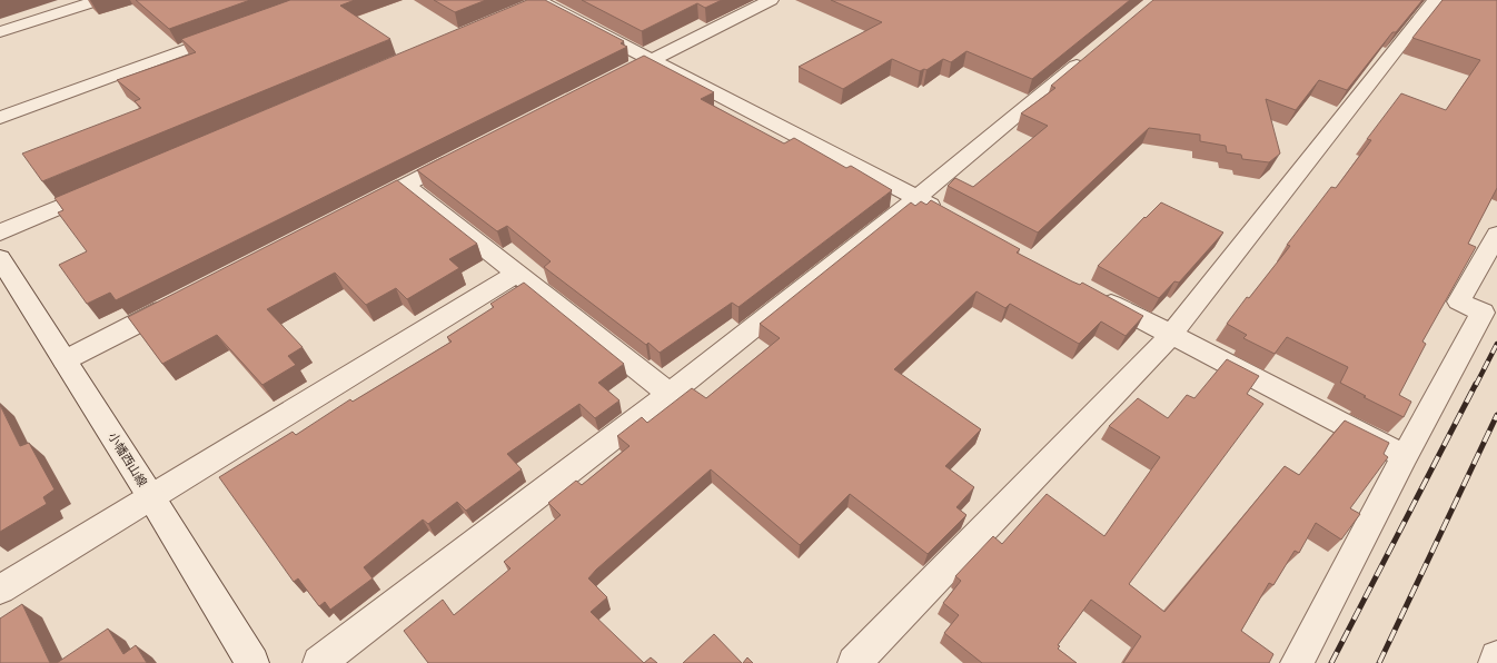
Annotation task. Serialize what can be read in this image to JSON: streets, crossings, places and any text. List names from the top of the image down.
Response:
{
  "streets": {
    "street": ["小幡西山線"]
  }
}
